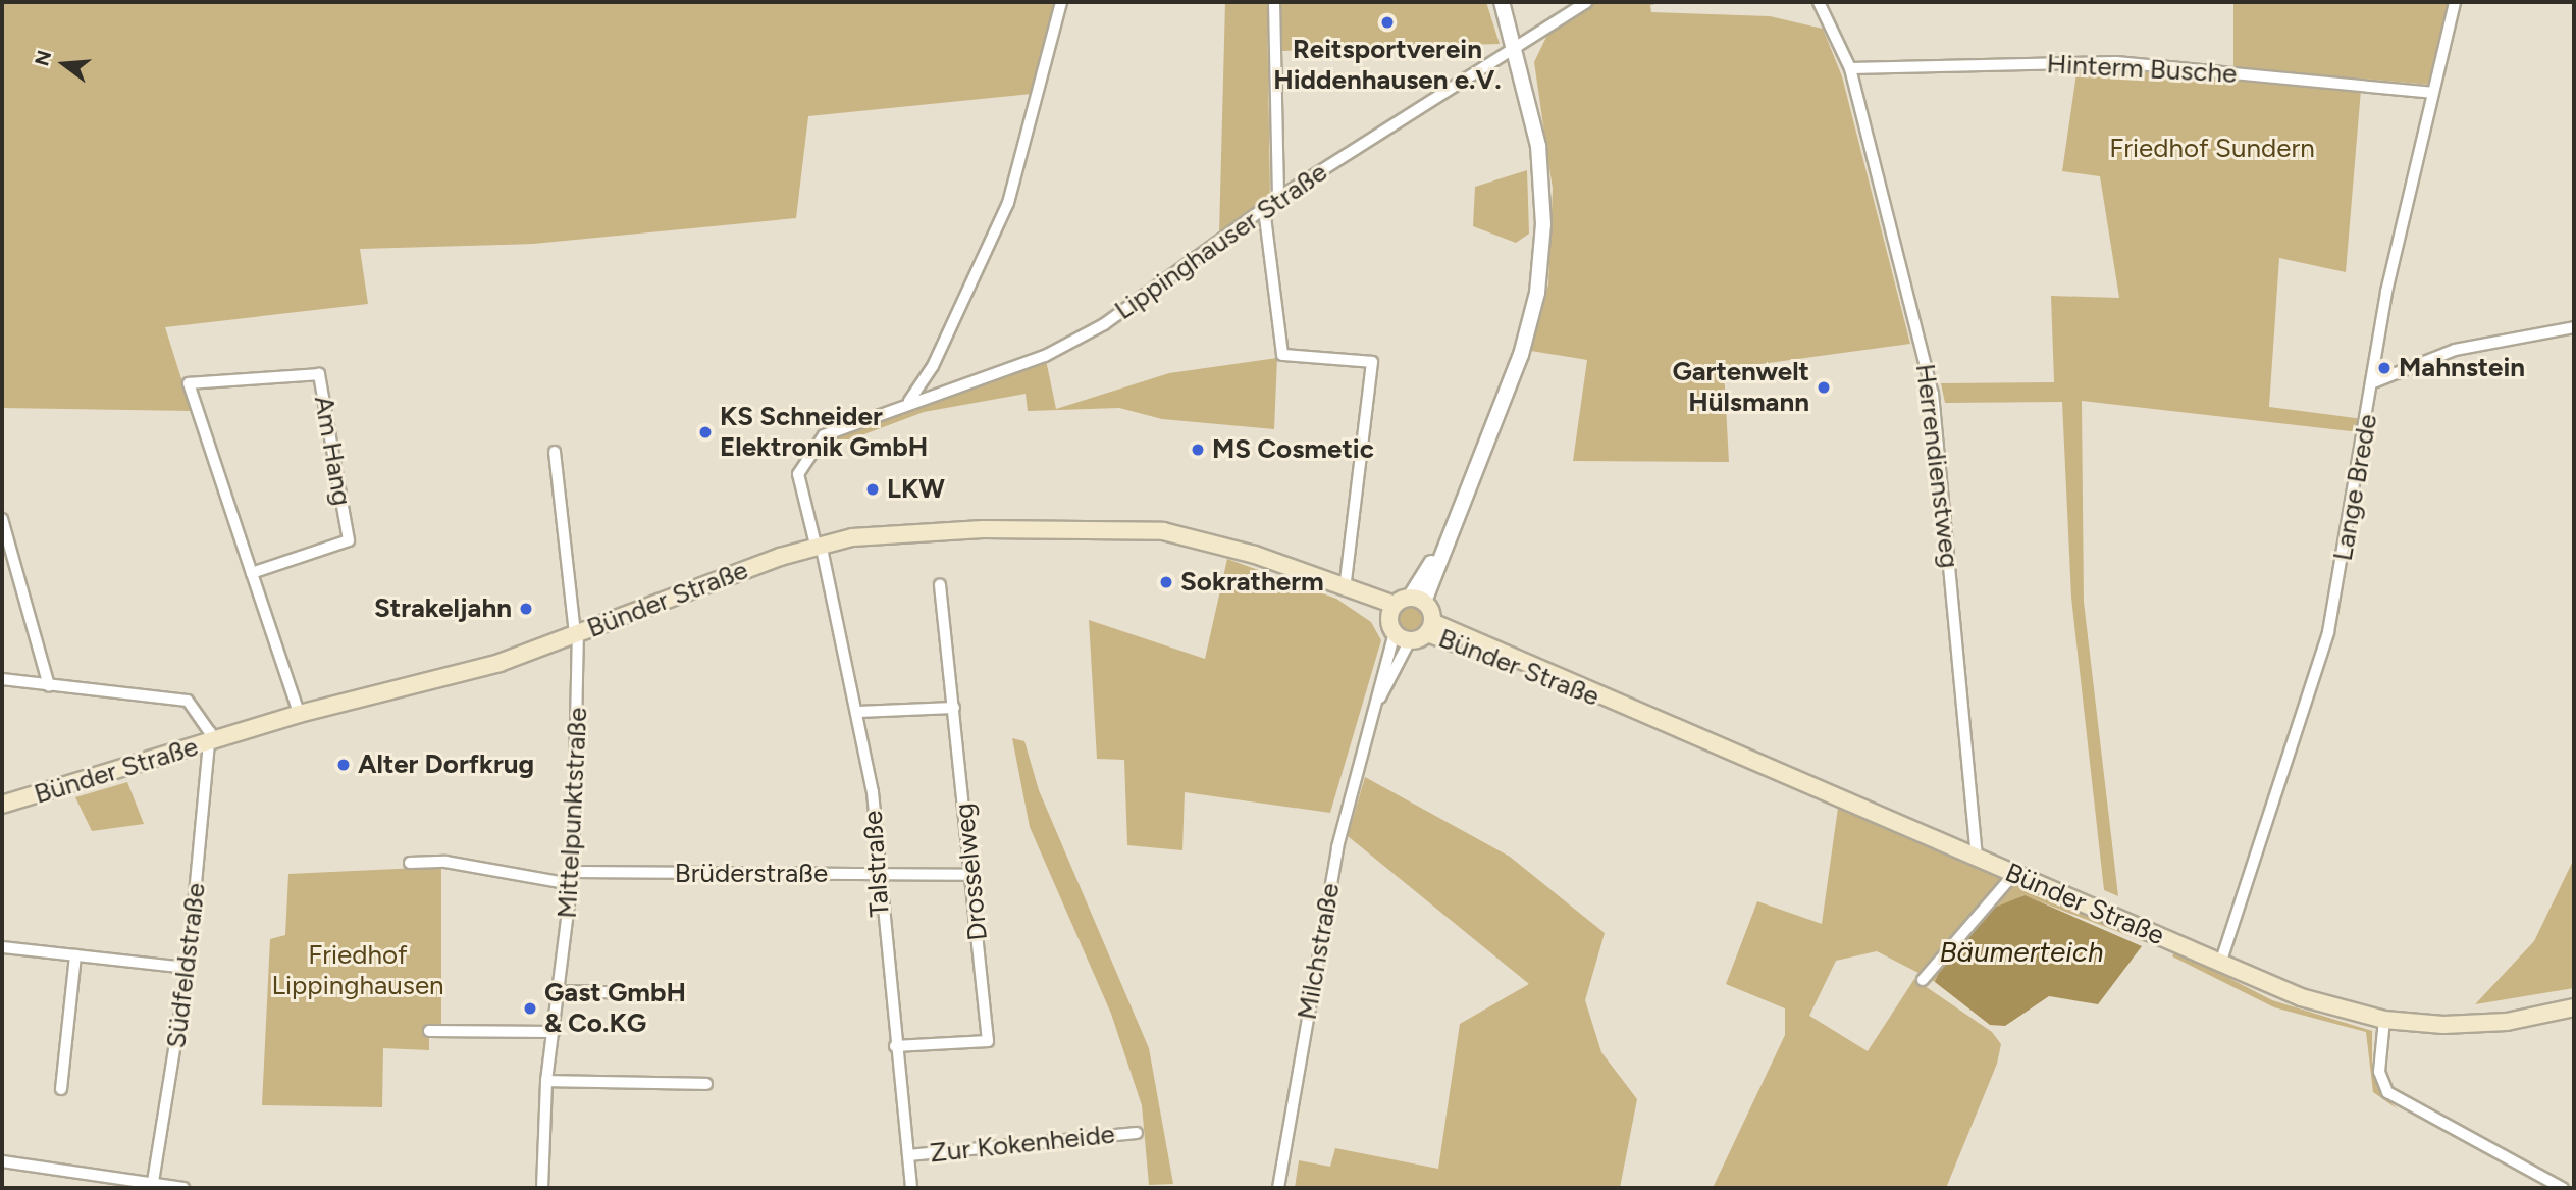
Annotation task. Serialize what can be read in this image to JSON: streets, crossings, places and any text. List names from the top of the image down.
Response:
{
  "streets": {
    "main road": ["Bünder Straße"],
    "street": [
      "Hinterm Busche",
      "Lippinghauser Straße",
      "Am Hang",
      "Herrendienstweg",
      "Lange Brede",
      "Mittelpunktstraße",
      "Talstraße",
      "Drosselweg",
      "Brüderstraße",
      "Milchstraße",
      "Südfeldstraße",
      "Zur Kokenheide"
    ]
  },
  "crossings": [
    ["Hinterm Busche", "Herrendienstweg"],
    ["Hinterm Busche", "Lange Brede"],
    ["Lippinghauser Straße", "Bünder Straße"],
    ["Lippinghauser Straße", "Talstraße"],
    ["Am Hang", "Bünder Straße"],
    ["Herrendienstweg", "Bünder Straße"],
    ["Lange Brede", "Bünder Straße"],
    ["Bünder Straße", "Mittelpunktstraße"],
    ["Bünder Straße", "Talstraße"],
    ["Bünder Straße", "Südfeldstraße"],
    ["Mittelpunktstraße", "Brüderstraße"],
    ["Talstraße", "Drosselweg"],
    ["Talstraße", "Brüderstraße"],
    ["Talstraße", "Zur Kokenheide"],
    ["Drosselweg", "Brüderstraße"]
  ],
  "water": ["Bäumerteich"],
  "parks": ["Friedhof Sundern", "Friedhof Lippinghausen"],
  "places": [
    "Reitsportverein Hiddenhausen e.V.",
    "Mahnstein",
    "Gartenwelt Hülsmann",
    "KS Schneider Elektronik GmbH",
    "MS Cosmetic",
    "LKW",
    "Sokratherm",
    "Strakeljahn",
    "Alter Dorfkrug",
    "Gast GmbH & Co.KG"
  ],
  "north": "left"
}
